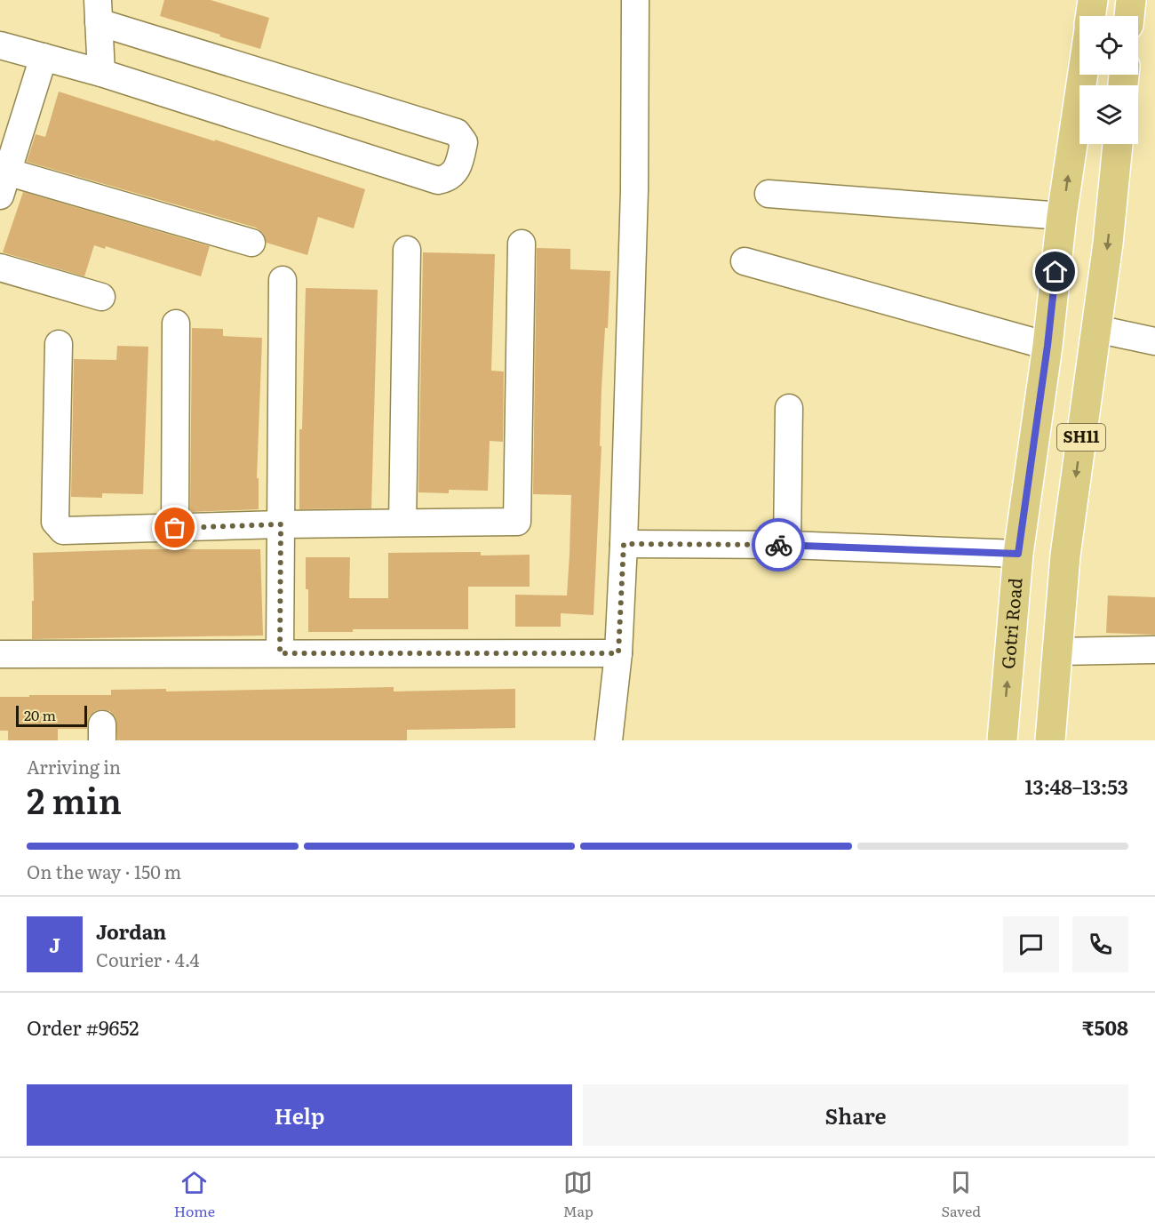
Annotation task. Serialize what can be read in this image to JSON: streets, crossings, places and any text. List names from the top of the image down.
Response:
{
  "streets": {
    "main road": ["SH11", "Gotri Road"]
  },
  "scale_bar": "20 m",
  "page": {
    "scale": "20 m",
    "heading": ["2 min", "Arriving in", "13:48–13:53"],
    "panel": [
      "Jordan",
      "Courier · 4.4",
      "Order #9652",
      "₹508"
    ],
    "bar": "On the way · 150 m",
    "round": "J",
    "buttons": ["Help", "Share"],
    "tabs": ["Home", "Map", "Saved"]
  }
}
